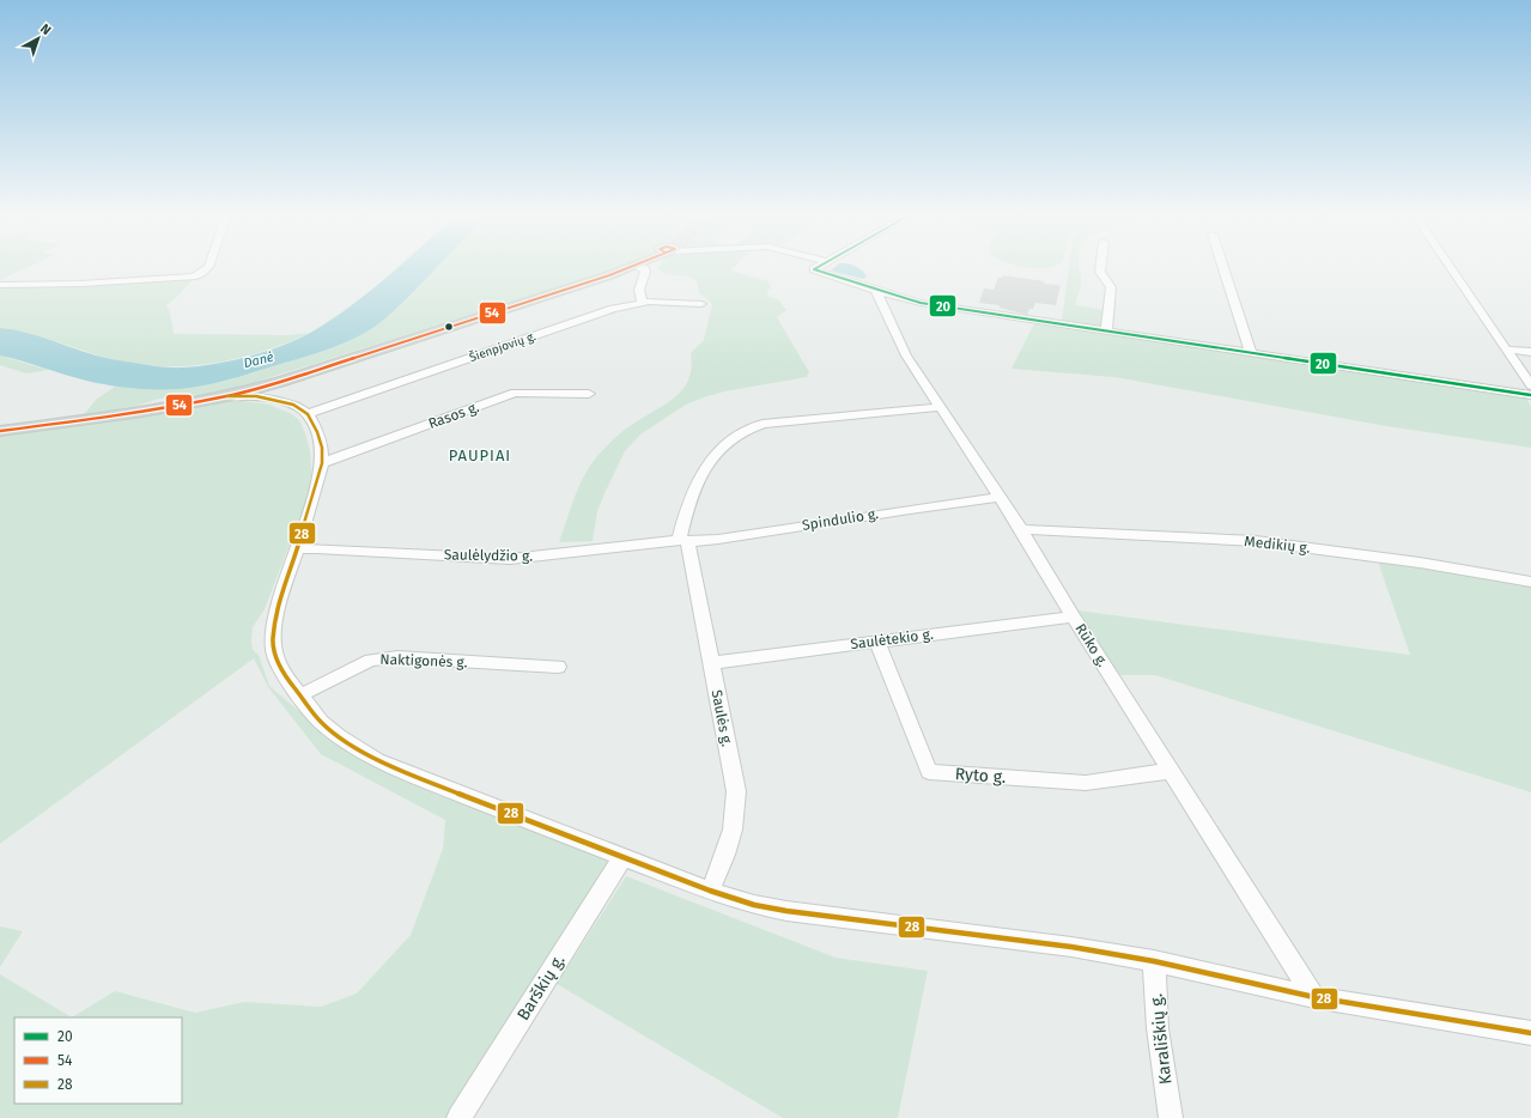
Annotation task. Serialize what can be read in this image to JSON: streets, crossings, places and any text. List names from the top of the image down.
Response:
{
  "streets": {
    "street": [
      "Šienpjovių g.",
      "Rasos g.",
      "Spindulio g.",
      "Medikių g.",
      "Saulėlydžio g.",
      "Saulėtekio g.",
      "Rūko g.",
      "Naktigonės g.",
      "Saulės g.",
      "Ryto g.",
      "Barškių g.",
      "Karališkių g."
    ]
  },
  "crossings": [
    ["Spindulio g.", "Saulėlydžio g."],
    ["Spindulio g.", "Rūko g."],
    ["Spindulio g.", "Saulės g."],
    ["Medikių g.", "Rūko g."],
    ["Saulėlydžio g.", "Saulės g."],
    ["Saulėtekio g.", "Rūko g."],
    ["Saulėtekio g.", "Saulės g."],
    ["Saulėtekio g.", "Ryto g."],
    ["Rūko g.", "Saulės g."],
    ["Rūko g.", "Ryto g."]
  ],
  "districts": ["PAUPIAI"],
  "water": ["Danė"],
  "lines": ["transit line 20", "transit line 54", "transit line 28"],
  "legend": ["20", "54", "28"],
  "north": "top right"
}
